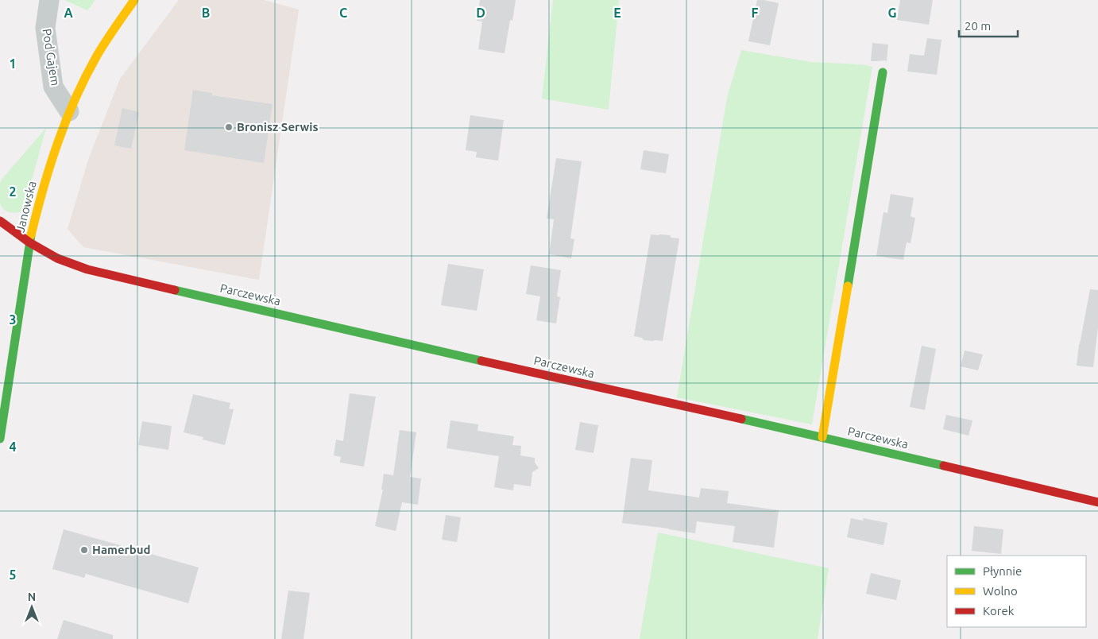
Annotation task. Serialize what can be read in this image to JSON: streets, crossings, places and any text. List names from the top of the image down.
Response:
{
  "streets": {
    "street": ["Pod Gajem", "Janowska", "Parczewska"]
  },
  "crossings": [
    ["Pod Gajem", "Janowska"],
    ["Janowska", "Parczewska"]
  ],
  "places": ["Bronisz Serwis", "Hamerbud"],
  "legend": ["Płynnie", "Wolno", "Korek"],
  "scale_bar": "20 m",
  "north": "top",
  "grid": {
    "columns": [
      "A",
      "B",
      "C",
      "D",
      "E",
      "F",
      "G"
    ],
    "rows": [
      "1",
      "2",
      "3",
      "4",
      "5"
    ]
  }
}
